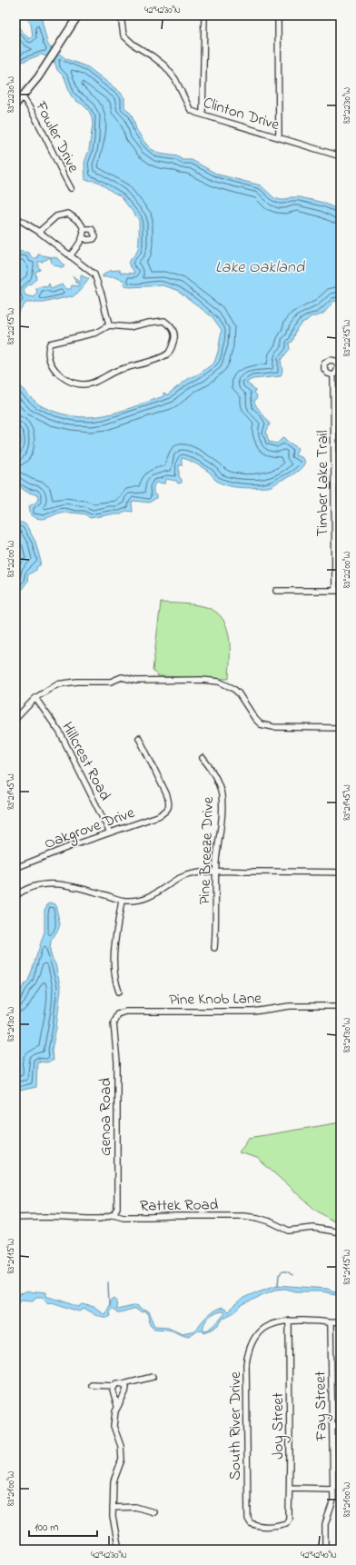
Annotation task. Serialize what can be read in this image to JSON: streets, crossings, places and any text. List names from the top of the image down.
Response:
{
  "streets": {
    "street": [
      "Clinton Drive",
      "Fowler Drive",
      "Timber Lake Trail",
      "Hillcrest Road",
      "Oakgrove Drive",
      "Pine Breeze Drive",
      "Pine Knob Lane",
      "Genoa Road",
      "Rattek Road",
      "Fay Street",
      "South River Drive",
      "Joy Street"
    ]
  },
  "crossings": [
    ["Hillcrest Road", "Oakgrove Drive"],
    ["Pine Knob Lane", "Genoa Road"],
    ["Genoa Road", "Rattek Road"],
    ["Fay Street", "South River Drive"],
    ["South River Drive", "Joy Street"]
  ],
  "water": ["Lake Oakland"],
  "scale_bar": "100 m",
  "coordinates": [
    "42°42'30\"N",
    "83°22'30\"W",
    "83°22'15\"W",
    "83°22'00\"W",
    "83°21'45\"W",
    "83°21'30\"W",
    "83°21'15\"W",
    "83°21'00\"W",
    "42°42'40\"N"
  ]
}
